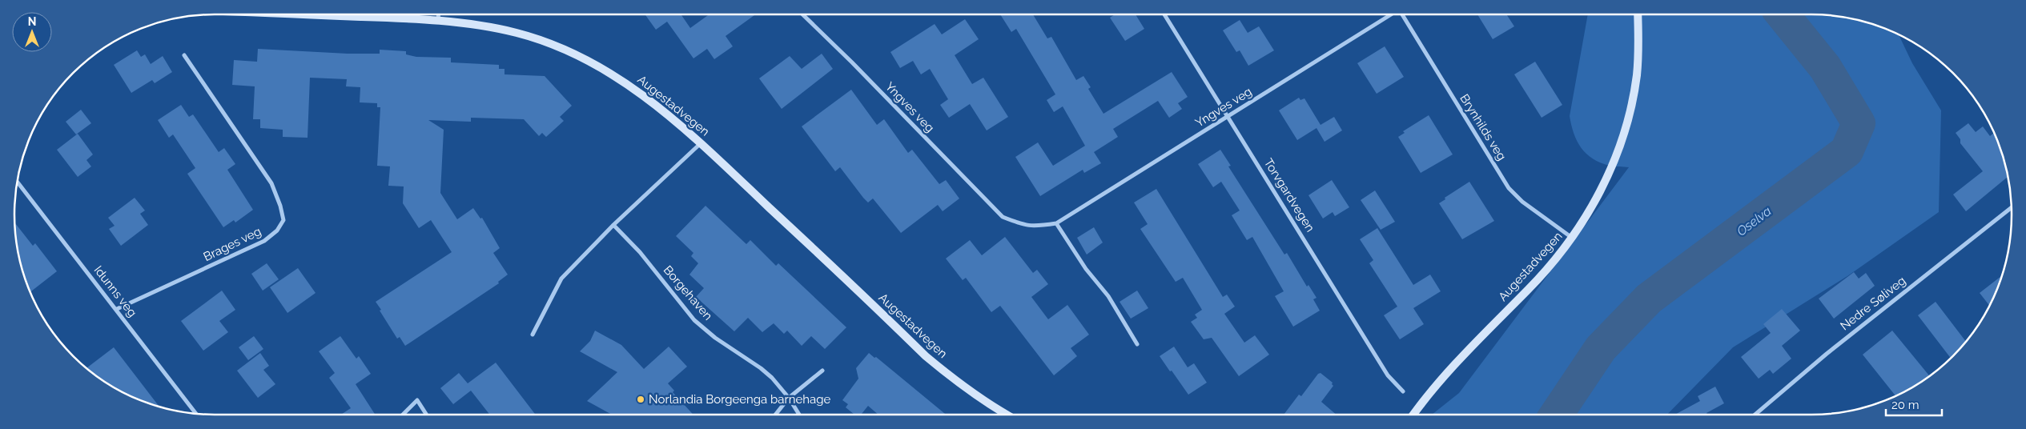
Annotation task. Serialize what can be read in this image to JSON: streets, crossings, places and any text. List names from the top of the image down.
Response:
{
  "streets": {
    "main road": ["Augestadvegen"],
    "street": [
      "Yngves veg",
      "Brynhilds veg",
      "Torvgardvegen",
      "Brages veg",
      "Idunns veg",
      "Borgehaven",
      "Nedre Søliveg"
    ]
  },
  "crossings": [
    ["Augestadvegen", "Brynhilds veg"],
    ["Yngves veg", "Torvgardvegen"],
    ["Brages veg", "Idunns veg"]
  ],
  "water": ["Oselva"],
  "places": ["Norlandia Borgeenga barnehage"],
  "scale_bar": "20 m",
  "north": "top"
}
